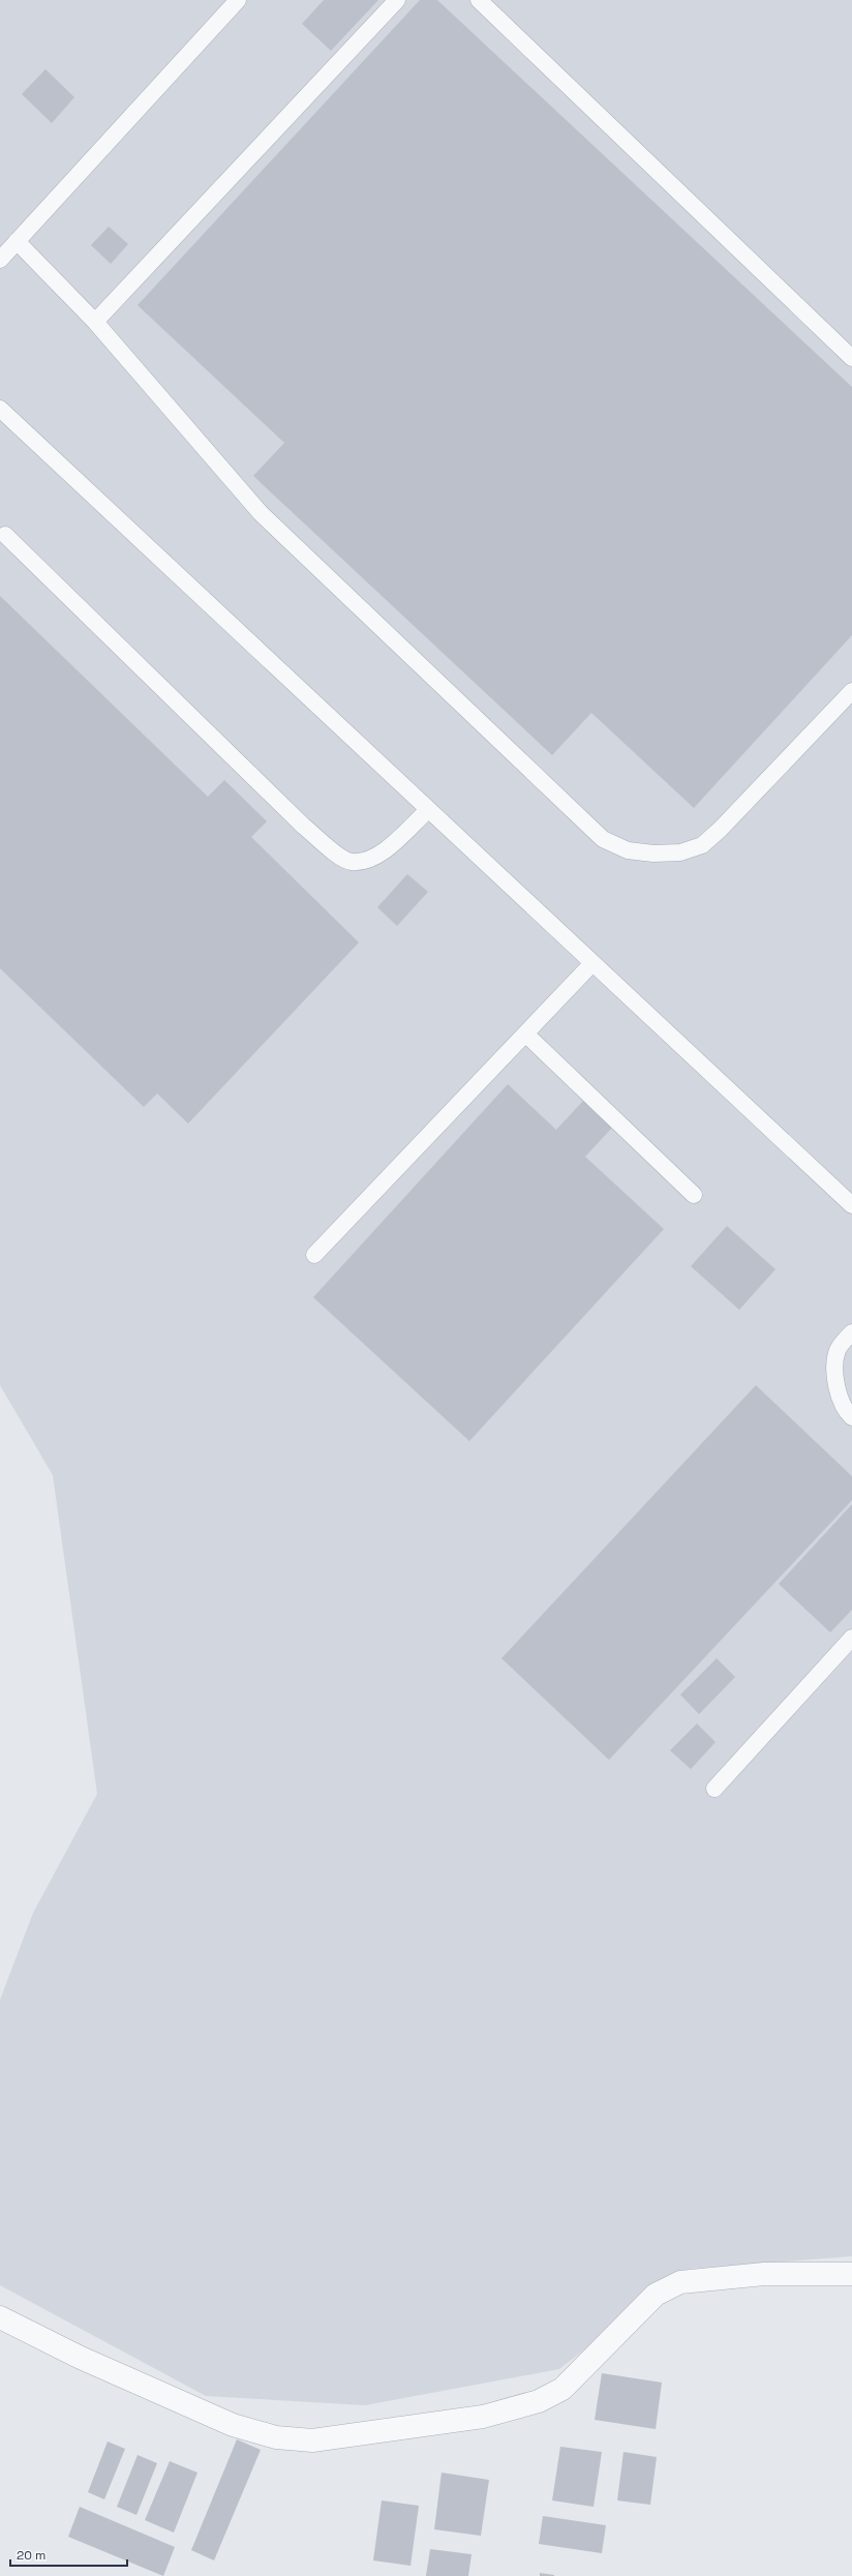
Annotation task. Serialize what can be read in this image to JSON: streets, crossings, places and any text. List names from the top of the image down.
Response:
{
  "scale_bar": "20 m"
}
